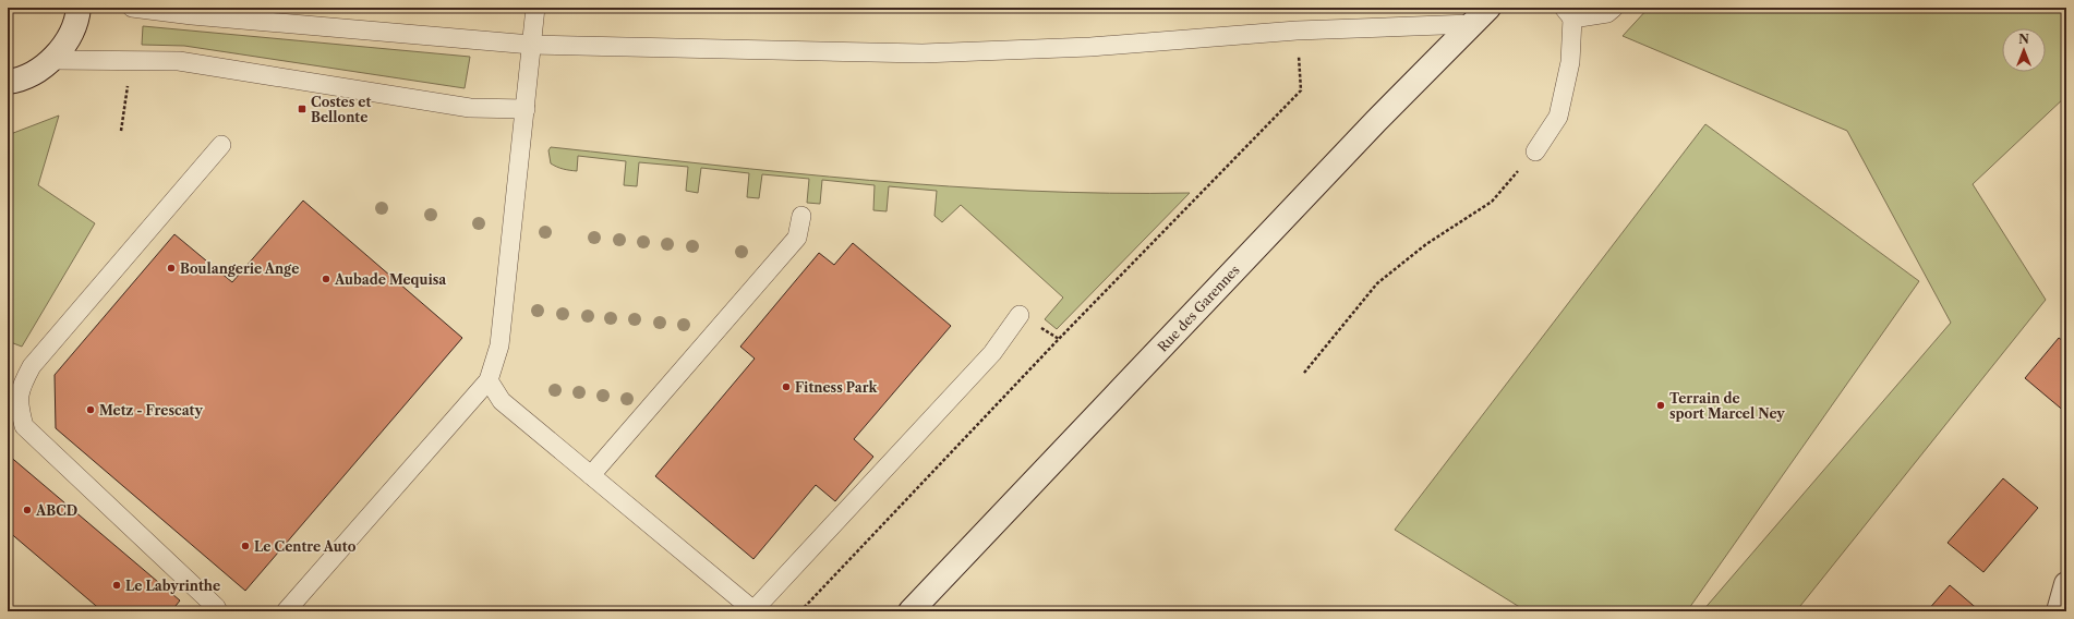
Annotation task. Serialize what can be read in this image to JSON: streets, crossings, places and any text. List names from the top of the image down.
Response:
{
  "streets": {
    "street": ["Rue des Garennes"]
  },
  "places": {
    "transit": ["Costes et Bellonte"],
    "other": [
      "Boulangerie Ange",
      "Aubade Mequisa",
      "Fitness Park",
      "Terrain de sport Marcel Ney",
      "Metz - Frescaty",
      "ABCD",
      "Le Centre Auto",
      "Le Labyrinthe"
    ]
  },
  "north": "top"
}
